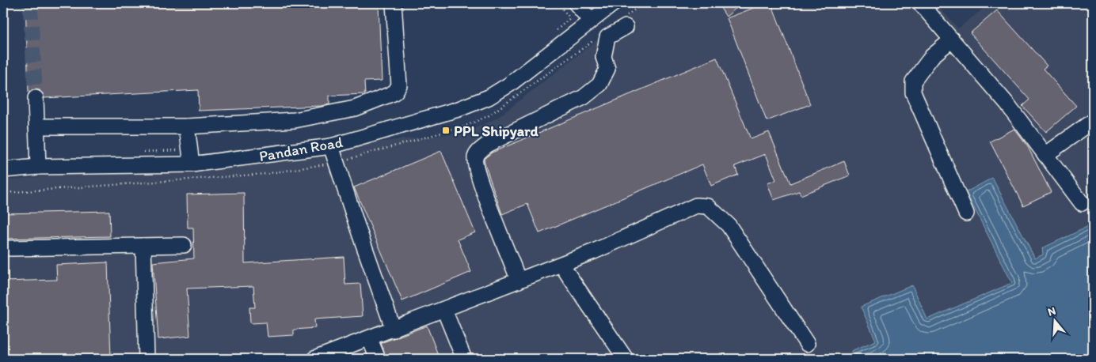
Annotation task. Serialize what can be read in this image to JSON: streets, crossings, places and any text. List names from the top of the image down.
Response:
{
  "streets": {
    "street": ["Pandan Road"]
  },
  "places": {
    "transit": ["PPL Shipyard"]
  },
  "north": "top"
}
